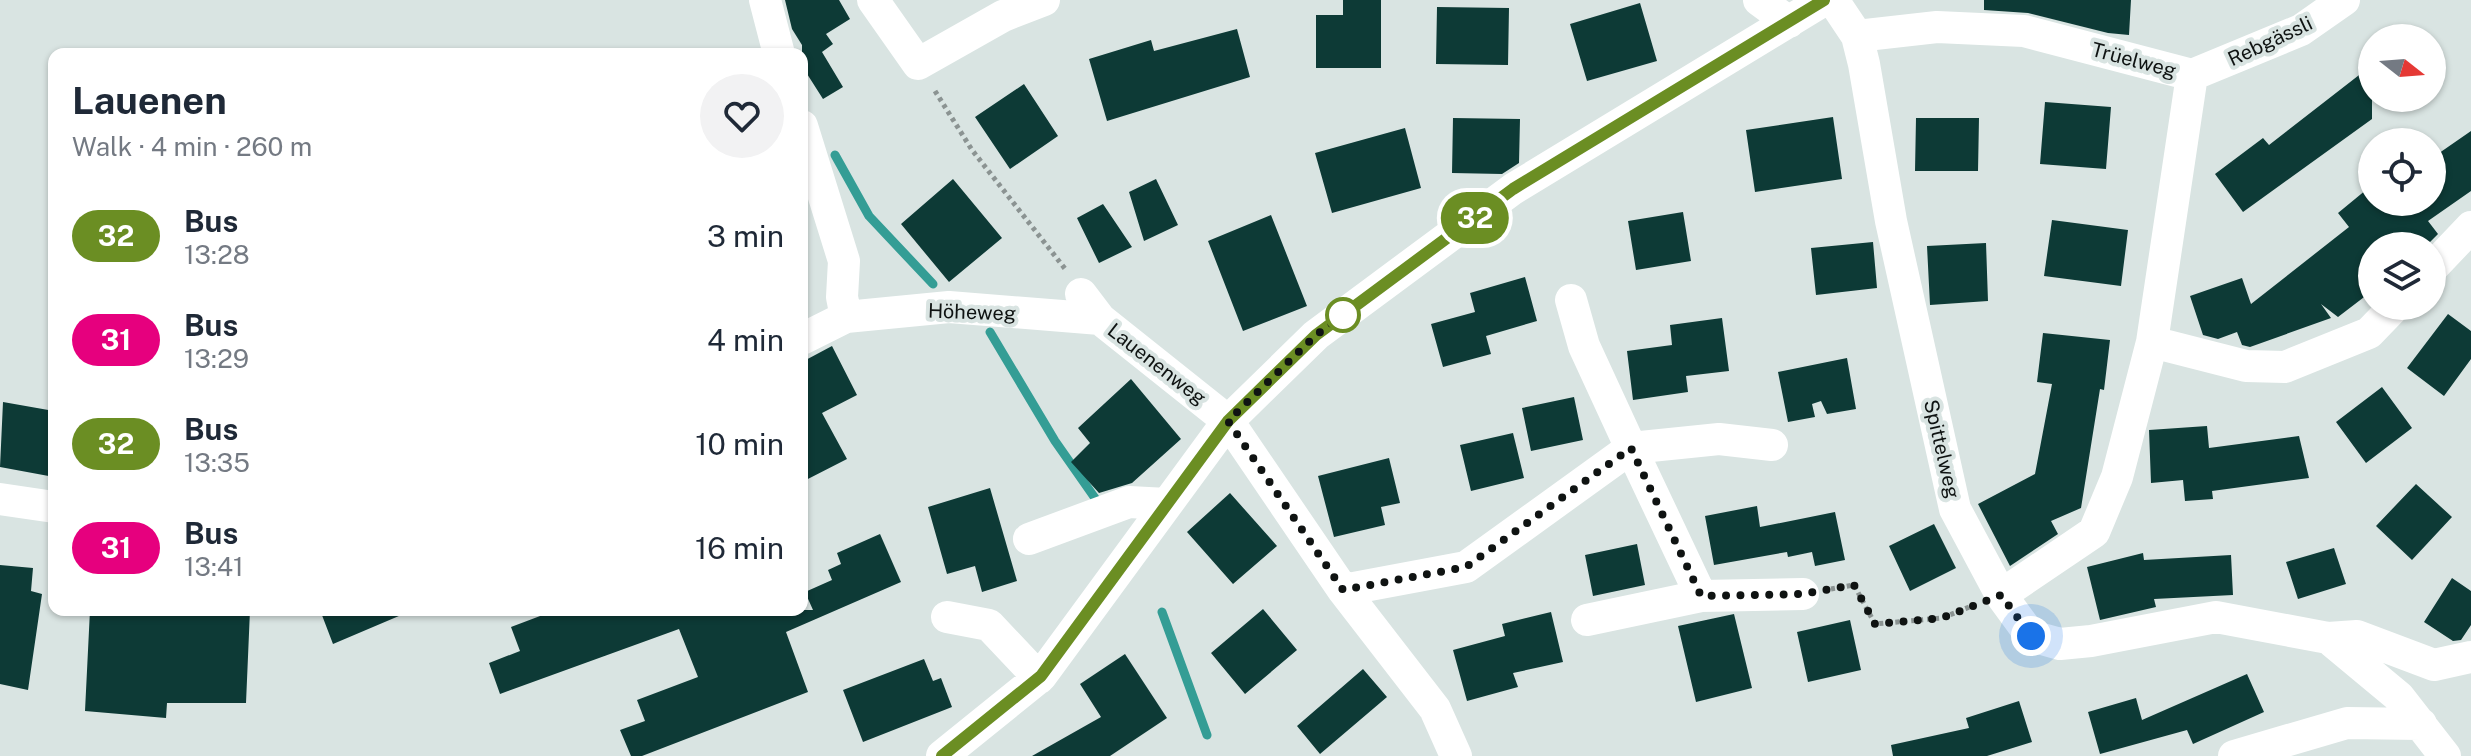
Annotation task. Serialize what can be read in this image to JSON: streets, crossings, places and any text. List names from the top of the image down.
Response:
{
  "streets": {
    "street": [
      "Rebgässli",
      "Trüelweg",
      "Höheweg",
      "Lauenenweg",
      "Spittelweg"
    ]
  },
  "crossings": [
    ["Rebgässli", "Trüelweg"],
    ["Trüelweg", "Spittelweg"],
    ["Höheweg", "Lauenenweg"]
  ],
  "lines": ["bus line 32"],
  "north": "right",
  "page": {
    "on_map": "32",
    "heading": ["Lauenen", "Walk · 4 min · 260 m"],
    "list": [
      {
        "mark": "32",
        "name": "Bus",
        "note": "13:28",
        "value": "3 min"
      },
      {
        "mark": "31",
        "name": "Bus",
        "note": "13:29",
        "value": "4 min"
      },
      {
        "mark": "32",
        "name": "Bus",
        "note": "13:35",
        "value": "10 min"
      },
      {
        "mark": "31",
        "name": "Bus",
        "note": "13:41",
        "value": "16 min"
      }
    ]
  }
}
